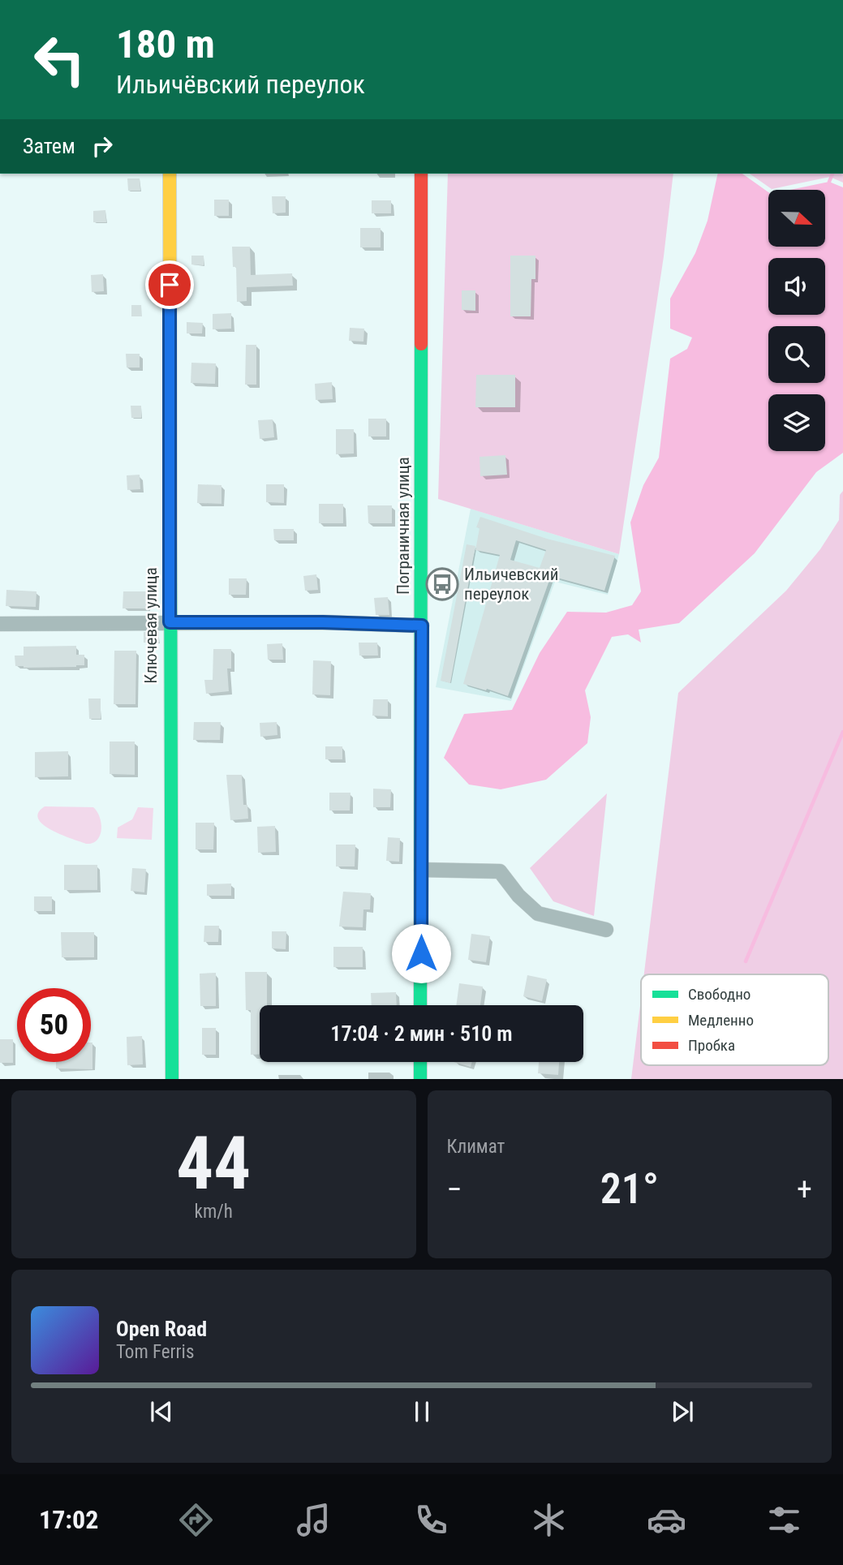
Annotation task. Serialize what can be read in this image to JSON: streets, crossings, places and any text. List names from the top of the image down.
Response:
{
  "streets": {
    "street": ["Пограничная улица", "Ключевая улица"]
  },
  "places": {
    "bus stop": ["Ильичевский переулок"]
  },
  "legend": ["Свободно", "Медленно", "Пробка"],
  "north": "right",
  "page": {
    "turn": ["180 m", "Ильичёвский переулок"],
    "then": "Затем",
    "limit": "50",
    "trip": "17:04 · 2 мин · 510 m",
    "tile": [
      ["44", "km/h"],
      "Климат"
    ],
    "heat": ["−", "21°", "+"],
    "song": ["Open Road", "Tom Ferris"],
    "tabs": "17:02"
  }
}
